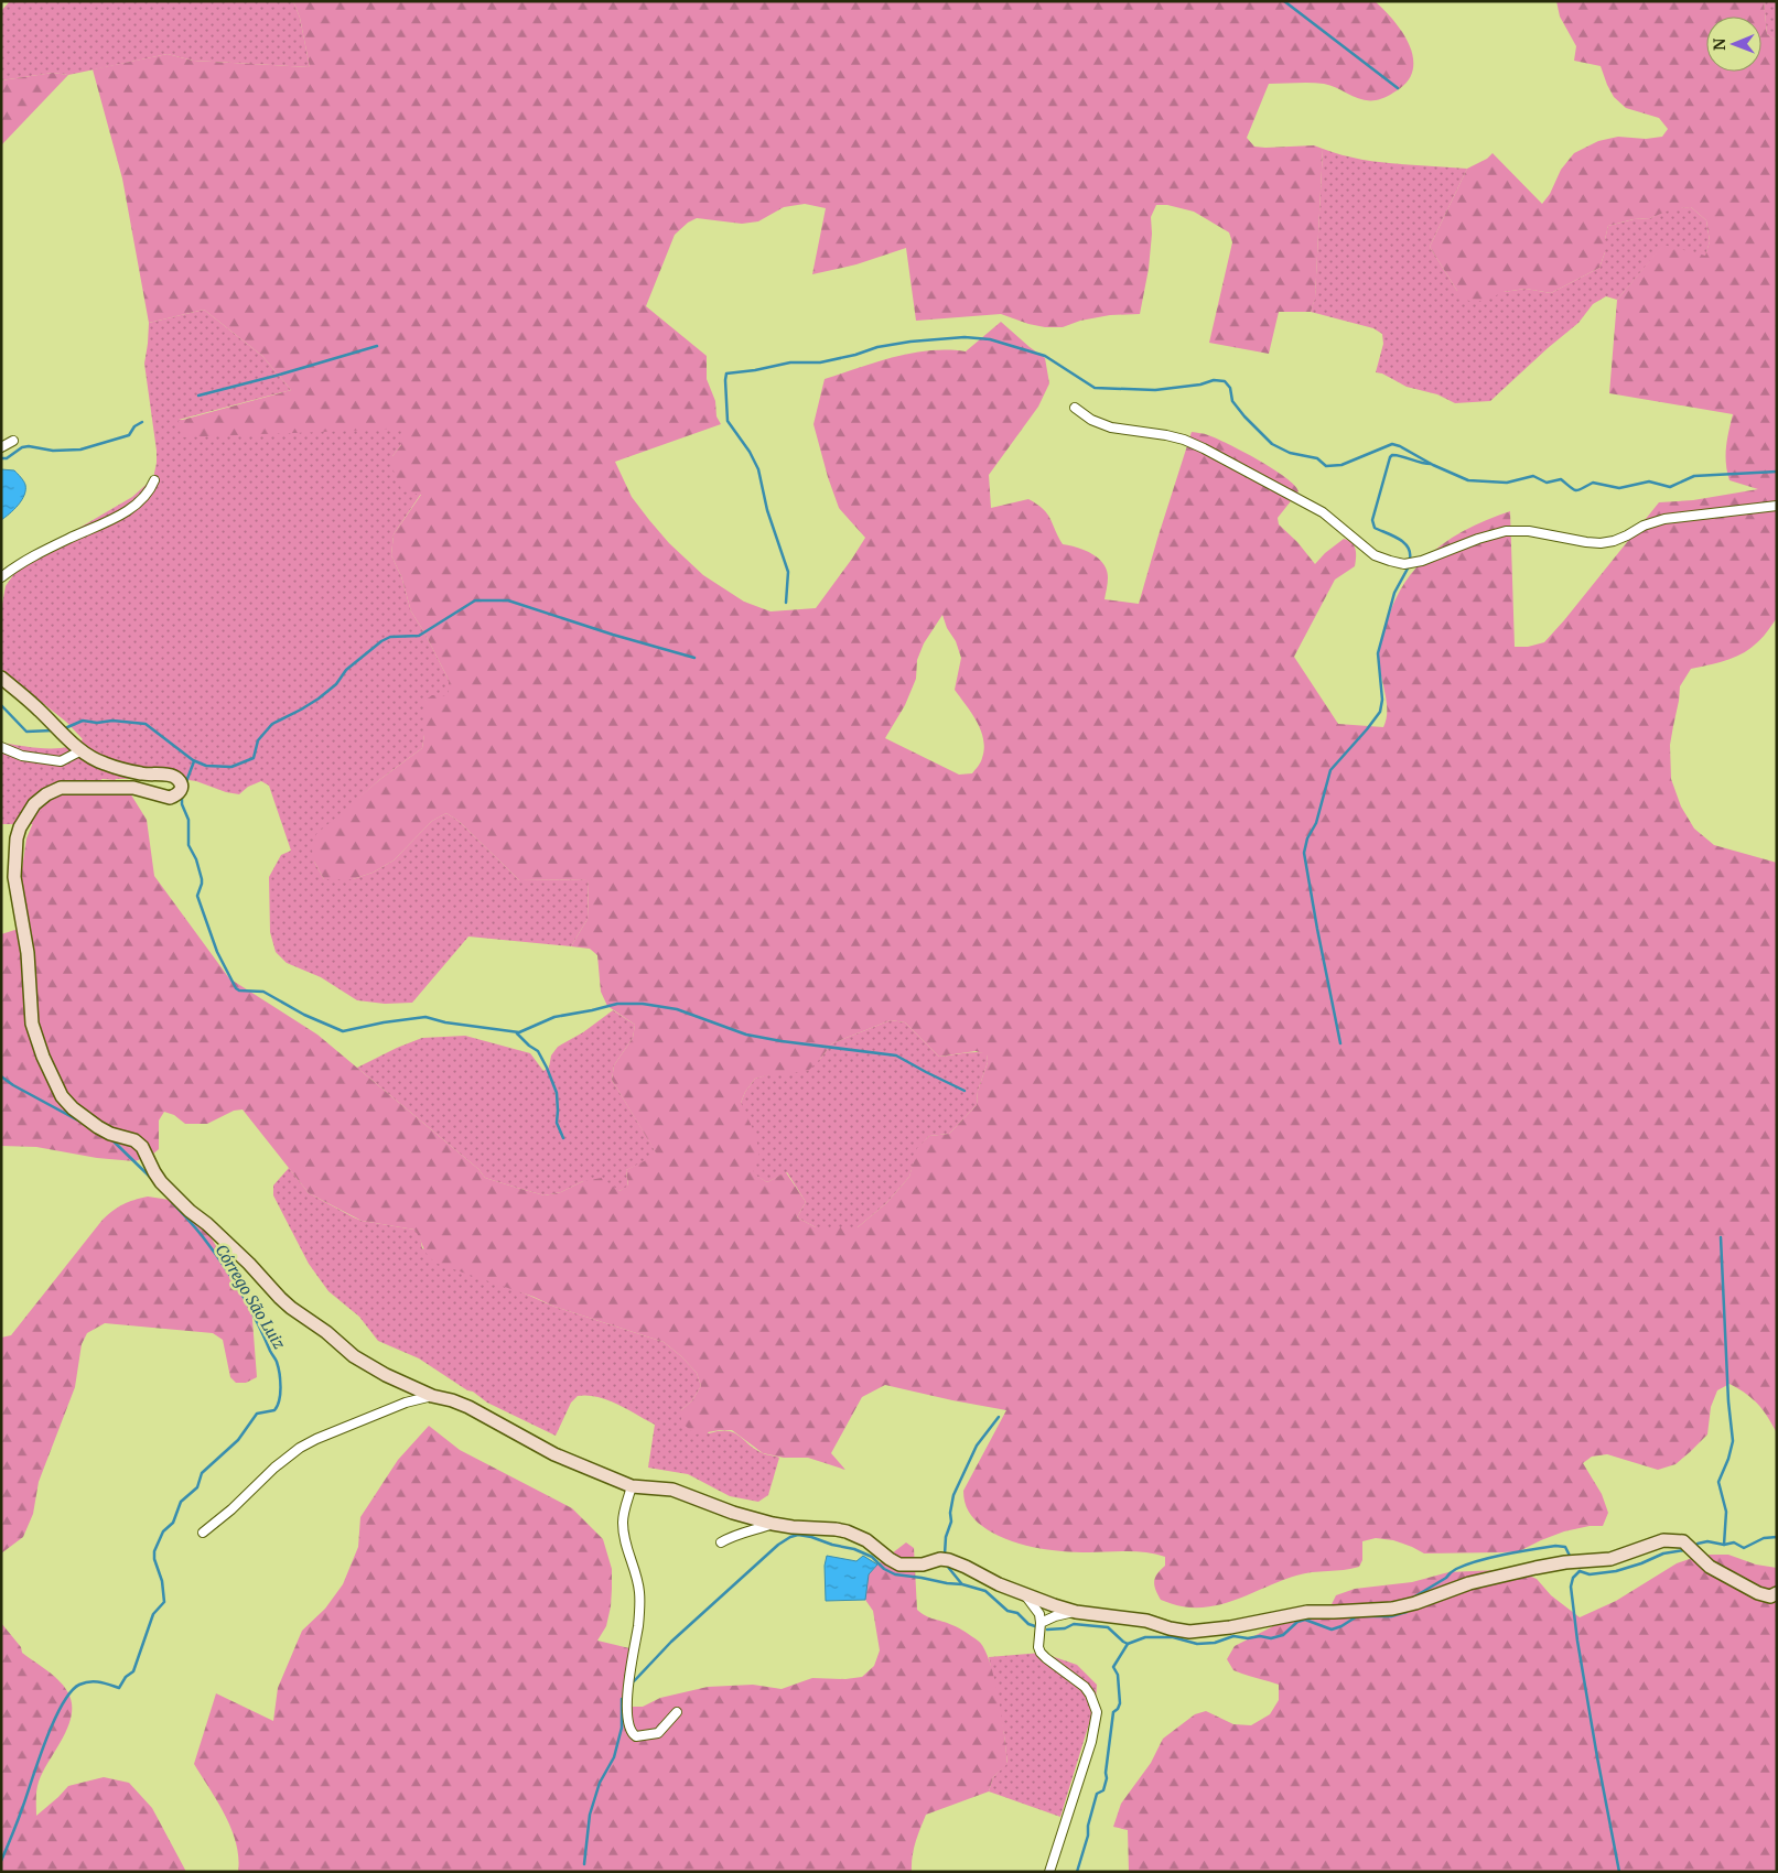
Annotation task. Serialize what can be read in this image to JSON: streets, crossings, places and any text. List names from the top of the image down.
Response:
{
  "water": ["Córrego São Luiz"],
  "north": "left"
}
